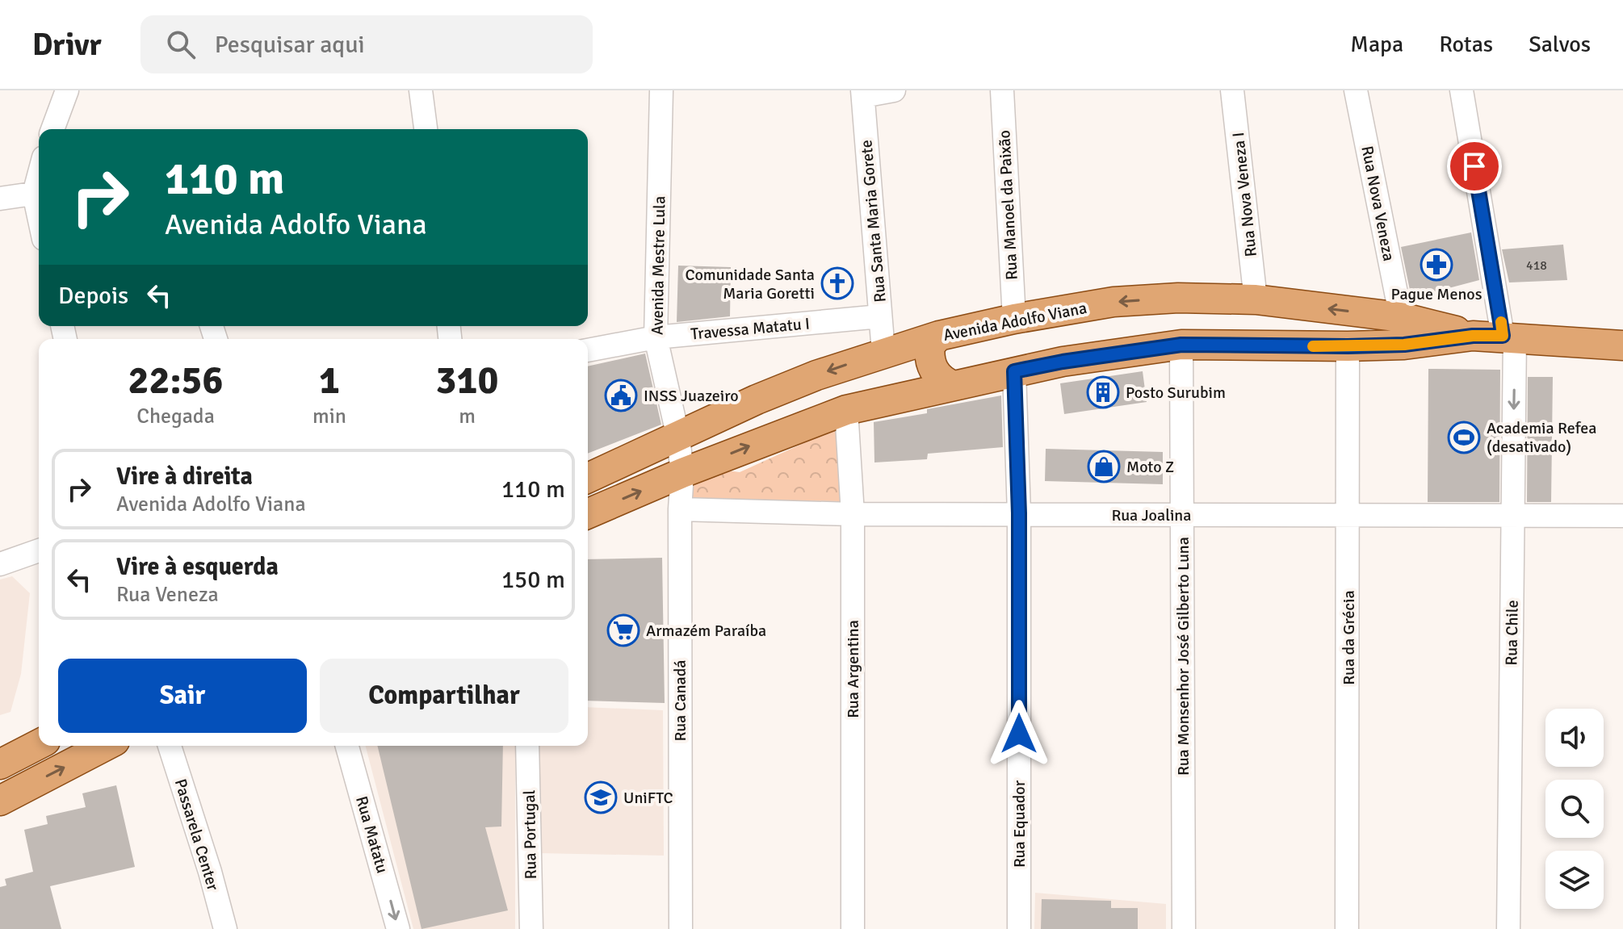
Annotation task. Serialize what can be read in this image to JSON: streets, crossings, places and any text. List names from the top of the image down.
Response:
{
  "streets": {
    "main road": ["Avenida Adolfo Viana"],
    "street": [
      "Rua Nova Veneza I",
      "Rua Nova Veneza",
      "Rua Manoel da Paixão",
      "Rua Santa Maria Gorete",
      "Avenida Mestre Lula",
      "Travessa Matatu I",
      "Rua Joalina",
      "Rua Chile",
      "Rua da Grécia",
      "Rua Monsenhor José Gilberto Luna",
      "Rua Argentina",
      "Rua Canadá",
      "Rua Equador",
      "Passarela Center",
      "Rua Matatu",
      "Rua Portugal"
    ]
  },
  "crossings": [
    ["Rua Nova Veneza I", "Avenida Adolfo Viana"],
    ["Rua Nova Veneza", "Avenida Adolfo Viana"],
    ["Rua Manoel da Paixão", "Avenida Adolfo Viana"],
    ["Rua Santa Maria Gorete", "Avenida Adolfo Viana"],
    ["Rua Santa Maria Gorete", "Travessa Matatu I"],
    ["Avenida Mestre Lula", "Avenida Adolfo Viana"],
    ["Avenida Mestre Lula", "Travessa Matatu I"],
    ["Avenida Mestre Lula", "Rua Canadá"],
    ["Avenida Adolfo Viana", "Rua Chile"],
    ["Avenida Adolfo Viana", "Rua da Grécia"],
    ["Avenida Adolfo Viana", "Rua Monsenhor José Gilberto Luna"],
    ["Avenida Adolfo Viana", "Rua Argentina"],
    ["Avenida Adolfo Viana", "Rua Canadá"],
    ["Avenida Adolfo Viana", "Rua Equador"],
    ["Rua Joalina", "Rua Chile"],
    ["Rua Joalina", "Rua da Grécia"],
    ["Rua Joalina", "Rua Monsenhor José Gilberto Luna"],
    ["Rua Joalina", "Rua Argentina"],
    ["Rua Joalina", "Rua Canadá"],
    ["Rua Joalina", "Rua Equador"]
  ],
  "one_way": ["Rua Matatu"],
  "places": {
    "pharmacy": ["Pague Menos"],
    "church": ["Comunidade Santa Maria Goretti"],
    "building": ["Posto Surubim"],
    "public building": ["INSS Juazeiro"],
    "sports": ["Academia Refea (desativado)"],
    "shop": ["Moto Z"],
    "supermarket": ["Armazém Paraíba"],
    "school or university": ["UniFTC"]
  },
  "house_numbers": ["418"],
  "page": {
    "header": "Drivr",
    "search": "Pesquisar aqui",
    "nav": ["Mapa", "Rotas", "Salvos"],
    "turn": ["110 m", "Avenida Adolfo Viana"],
    "then": "Depois",
    "eta": [
      "22:56",
      "Chegada",
      "1",
      "min",
      "310",
      "m"
    ],
    "list": [
      {
        "name": "Vire à direita",
        "note": "Avenida Adolfo Viana",
        "value": "110 m"
      },
      {
        "name": "Vire à esquerda",
        "note": "Rua Veneza",
        "value": "150 m"
      }
    ],
    "buttons": ["Sair", "Compartilhar"]
  }
}
